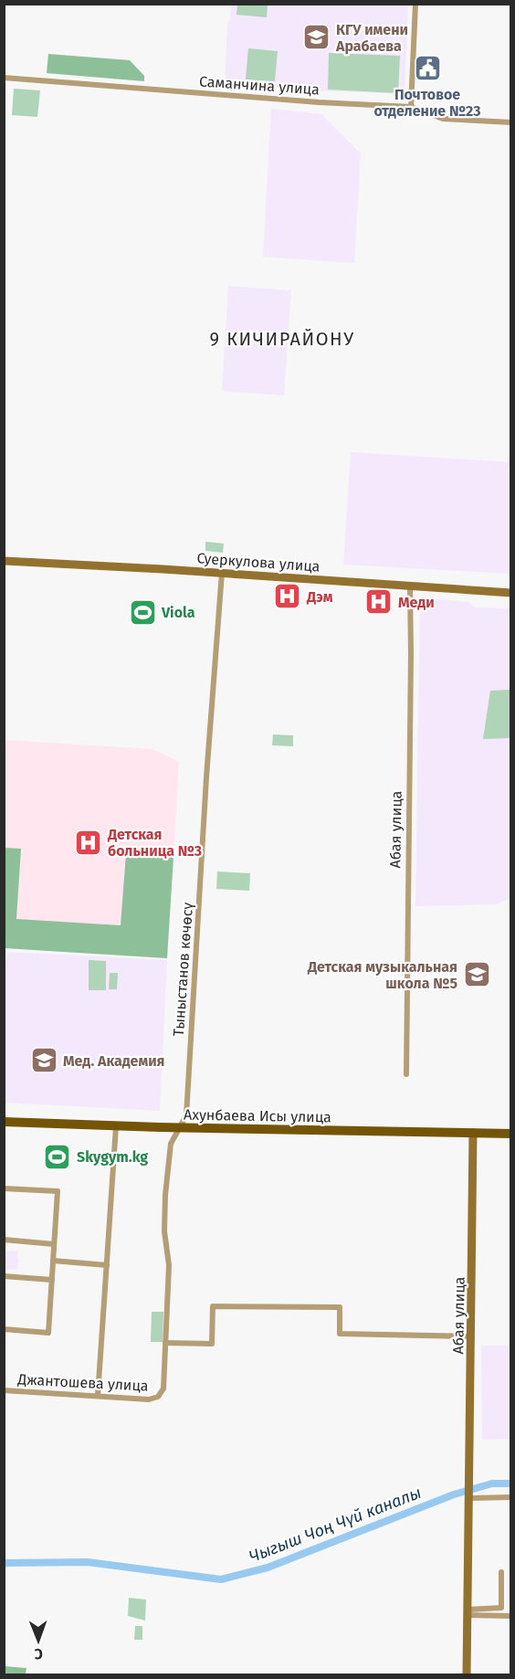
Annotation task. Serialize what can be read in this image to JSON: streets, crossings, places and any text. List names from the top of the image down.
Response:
{
  "streets": {
    "main road": ["Ахунбаева Исы улица"],
    "street": [
      "Саманчина улица",
      "Суеркулова улица",
      "Абая улица",
      "Тыныстанов көчөсү",
      "Джантошева улица"
    ]
  },
  "crossings": [
    ["Суеркулова улица", "Абая улица"],
    ["Суеркулова улица", "Тыныстанов көчөсү"],
    ["Абая улица", "Ахунбаева Исы улица"],
    ["Тыныстанов көчөсү", "Ахунбаева Исы улица"],
    ["Тыныстанов көчөсү", "Джантошева улица"]
  ],
  "districts": ["9 КИЧИРАЙОНУ"],
  "water": ["Чыгыш Чоң Чүй каналы"],
  "places": {
    "school or university": ["КГУ имени Арабаева", "Детская музыкальная школа №5", "Мед. Академия"],
    "public building": ["Почтовое отделение №23"],
    "hospital": ["Дэм", "Меди", "Детская больница №3"],
    "sports": ["Viola", "Skygym.kg"]
  },
  "north": "bottom"
}
